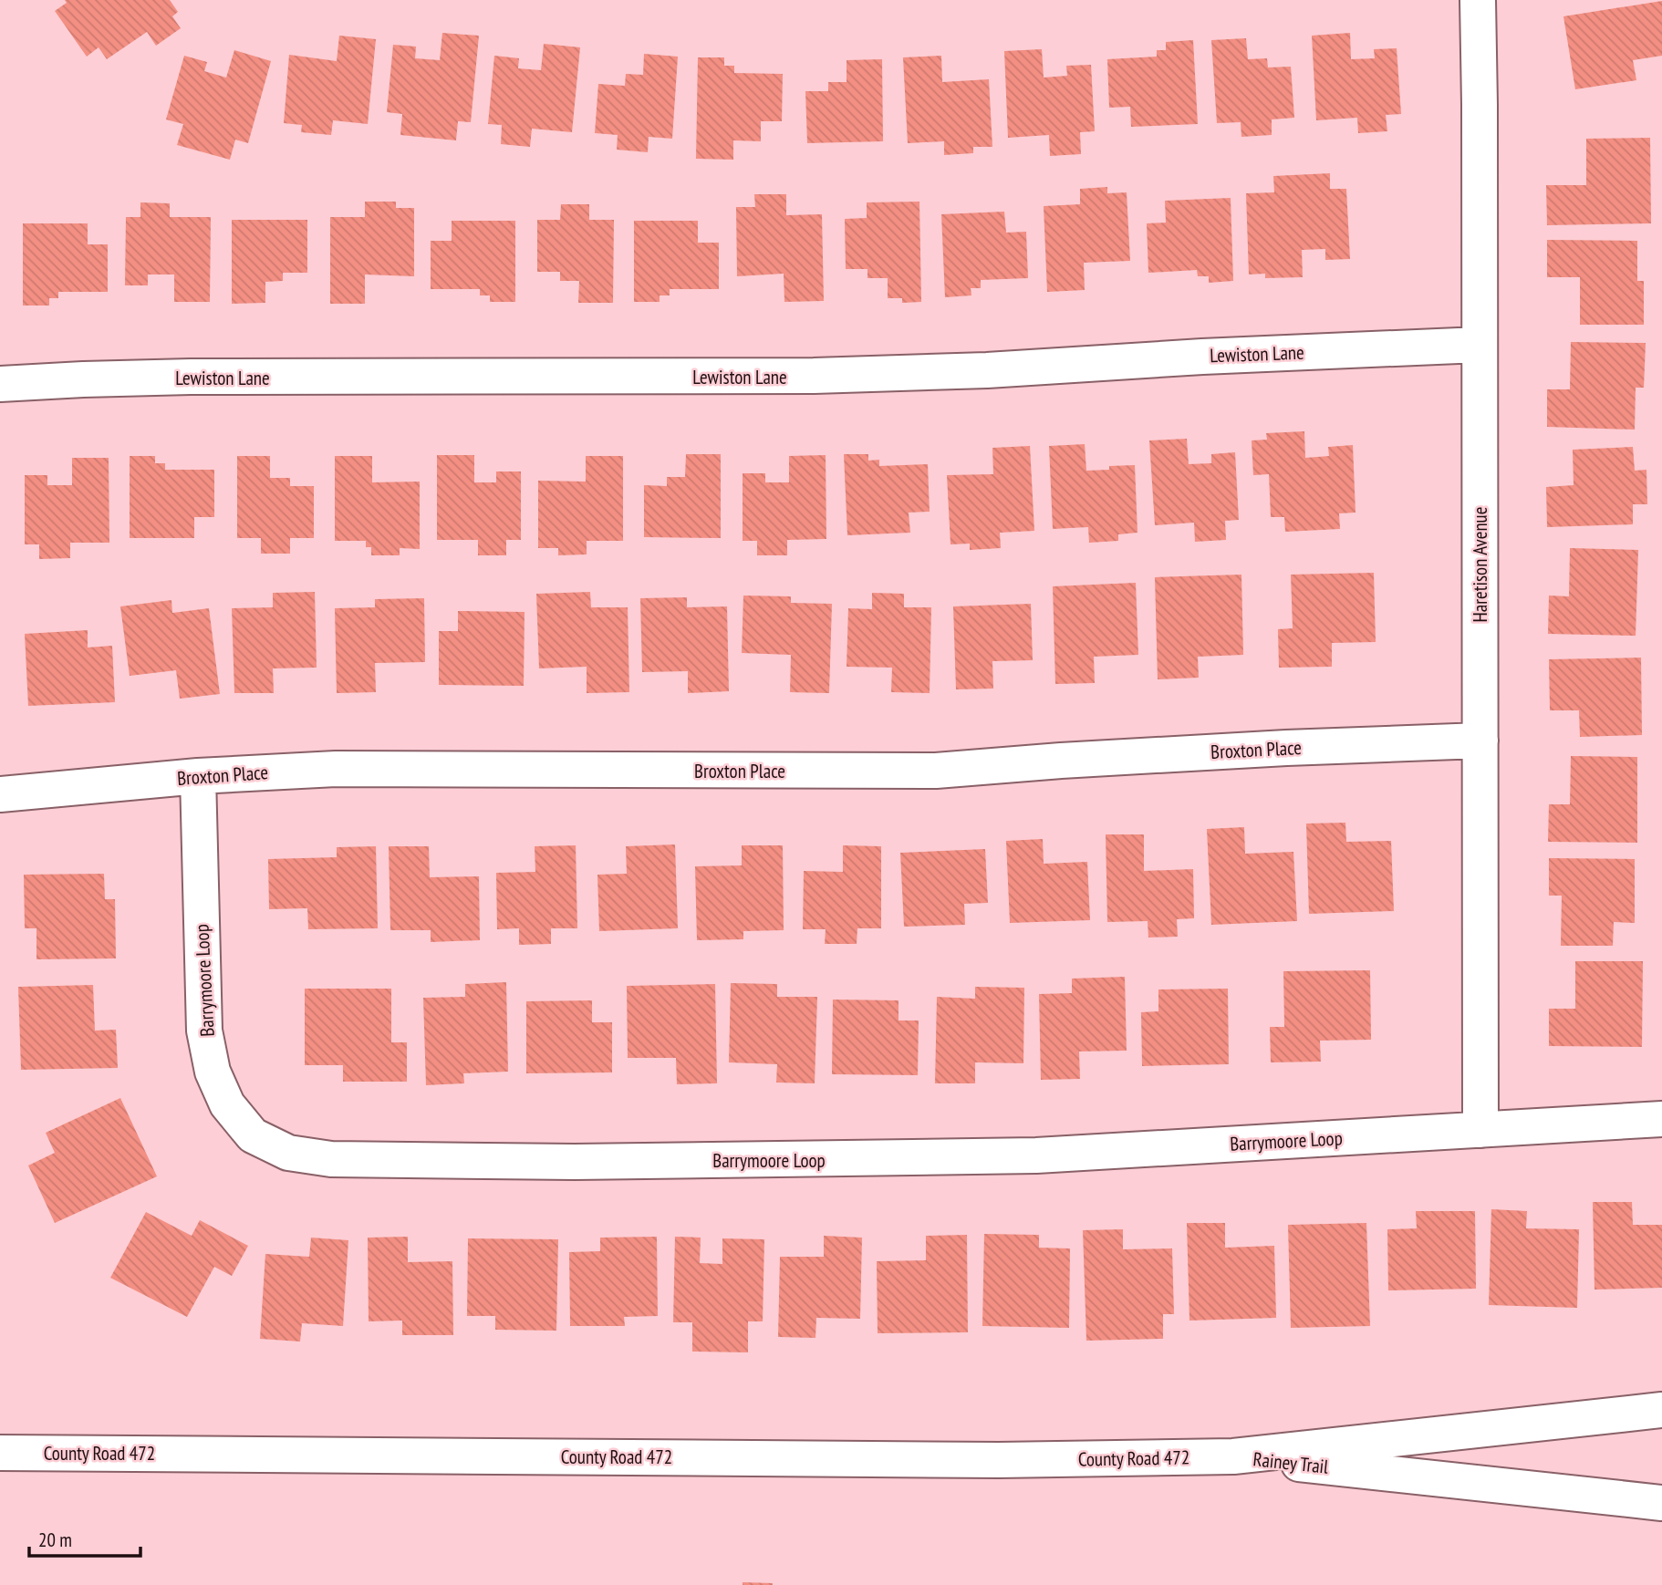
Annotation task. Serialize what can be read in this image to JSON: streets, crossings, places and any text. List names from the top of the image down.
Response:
{
  "streets": {
    "street": [
      "Lewiston Lane",
      "Haretison Avenue",
      "Broxton Place",
      "Barrymoore Loop",
      "County Road 472",
      "Rainey Trail"
    ]
  },
  "crossings": [
    ["Lewiston Lane", "Haretison Avenue"],
    ["Haretison Avenue", "Broxton Place"],
    ["Haretison Avenue", "Barrymoore Loop"],
    ["Broxton Place", "Barrymoore Loop"],
    ["County Road 472", "Rainey Trail"]
  ],
  "scale_bar": "20 m"
}
